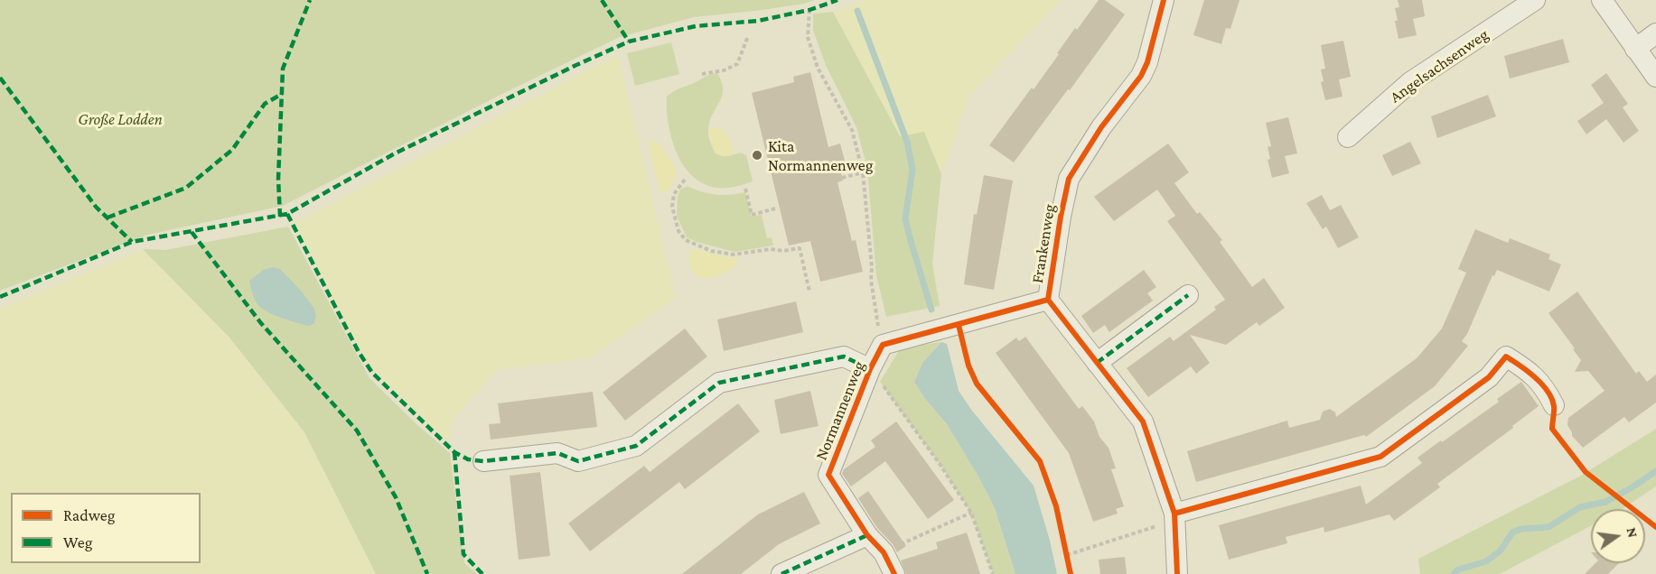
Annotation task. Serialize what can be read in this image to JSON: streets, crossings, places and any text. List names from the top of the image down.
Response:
{
  "streets": {
    "street": ["Angelsachsenweg", "Frankenweg", "Normannenweg"]
  },
  "parks": ["Große Lodden"],
  "places": ["Kita Normannenweg"],
  "legend": ["Radweg", "Weg"],
  "north": "right"
}
